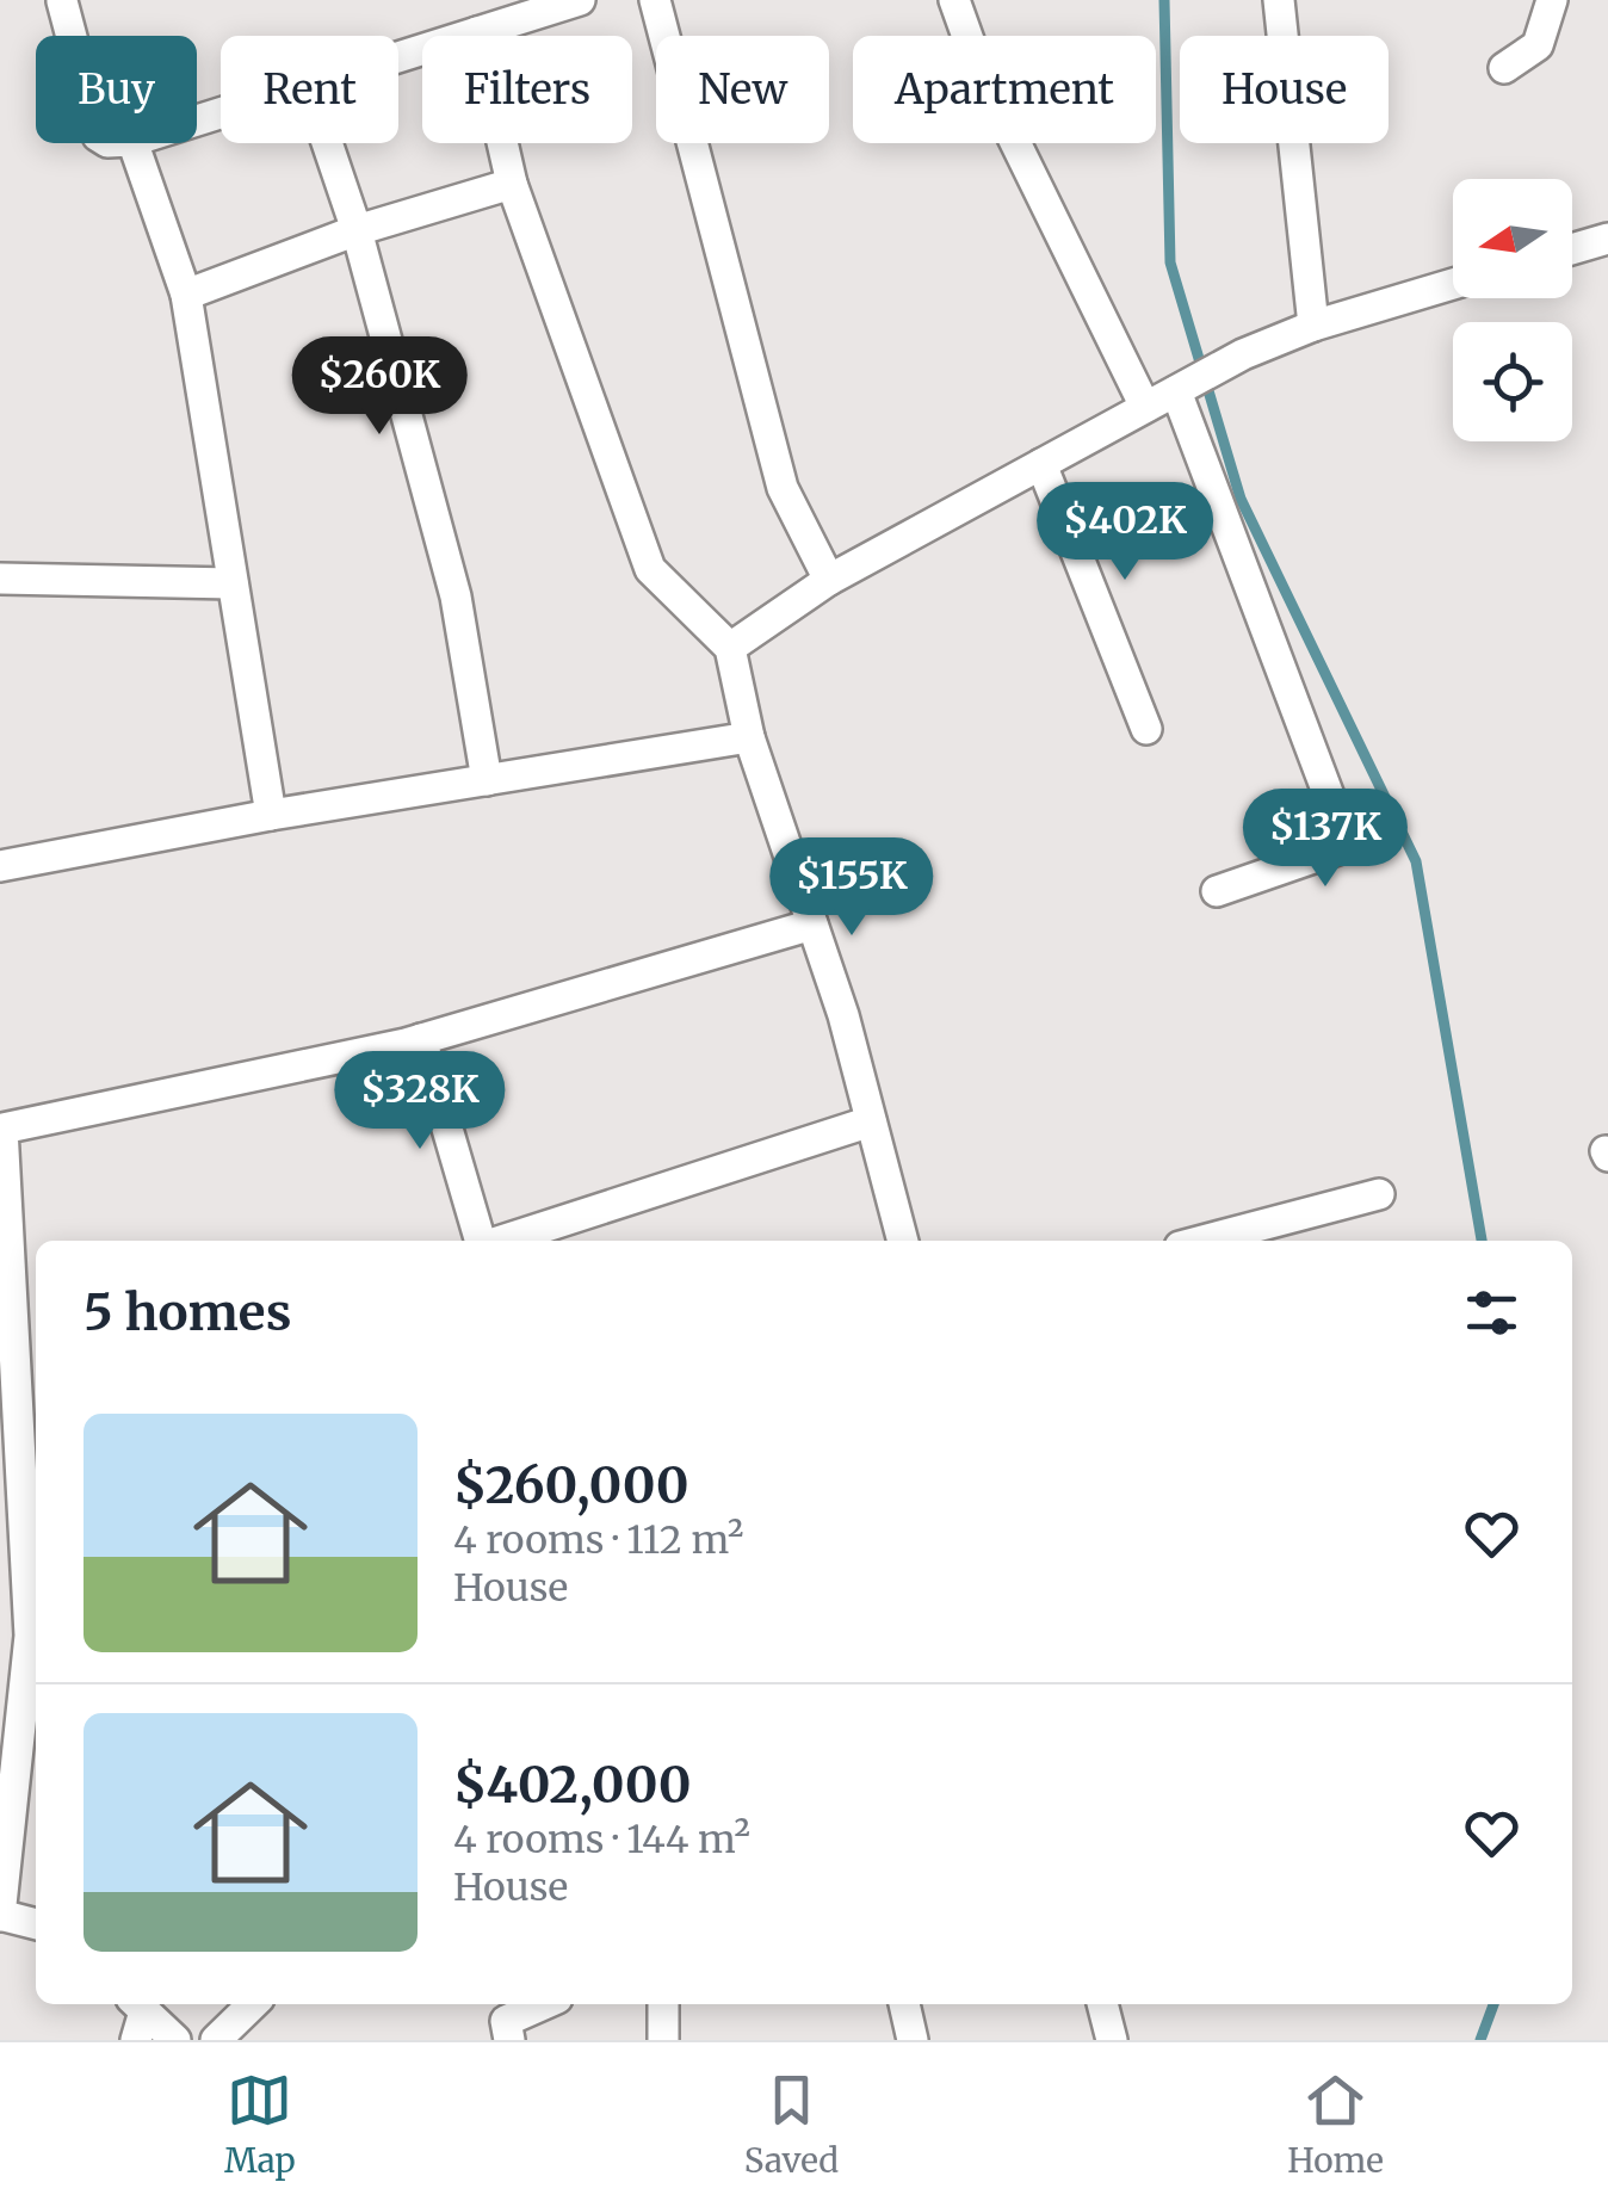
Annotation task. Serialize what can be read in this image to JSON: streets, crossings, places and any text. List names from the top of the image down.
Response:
{
  "north": "left",
  "page": {
    "chip": [
      "Buy",
      "Rent",
      "Filters",
      "New",
      "Apartment",
      "House"
    ],
    "price": [
      "$260K",
      "$402K",
      "$137K",
      "$155K",
      "$328K"
    ],
    "heading": "5 homes",
    "list": [
      {
        "name": "$260,000",
        "note": "4 rooms · 112 m² · House"
      },
      {
        "name": "$402,000",
        "note": "4 rooms · 144 m² · House"
      }
    ],
    "tabs": ["Map", "Saved", "Home"]
  }
}
